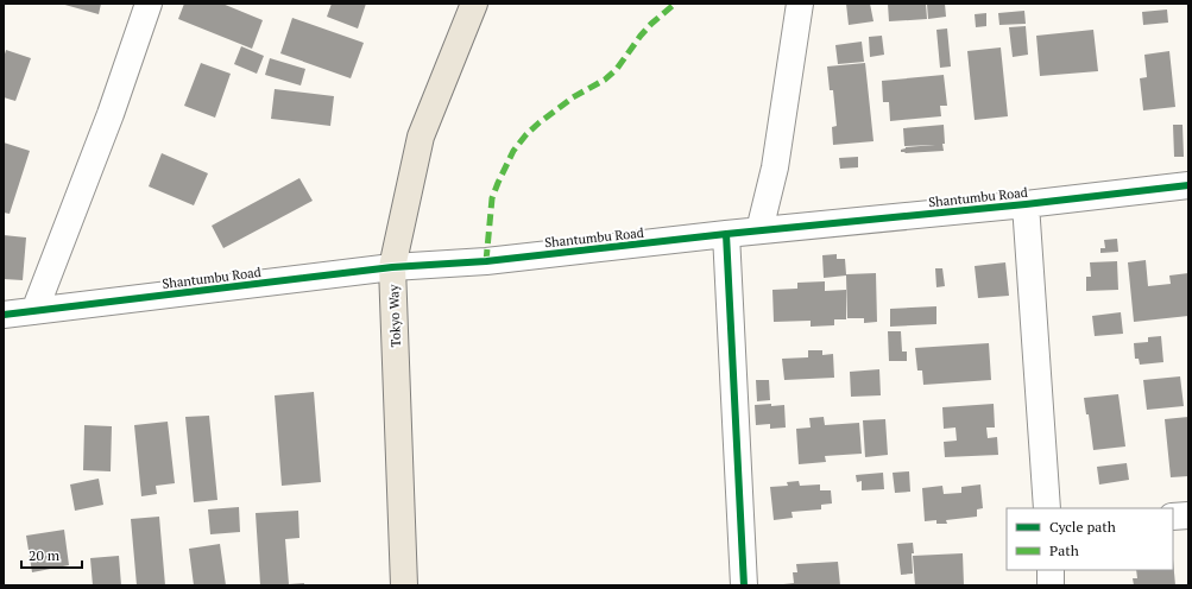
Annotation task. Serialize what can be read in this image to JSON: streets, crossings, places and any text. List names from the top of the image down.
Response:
{
  "streets": {
    "main road": ["Tokyo Way"],
    "street": ["Shantumbu Road"]
  },
  "crossings": [
    ["Shantumbu Road", "Tokyo Way"]
  ],
  "legend": ["Cycle path", "Path"],
  "scale_bar": "20 m"
}
